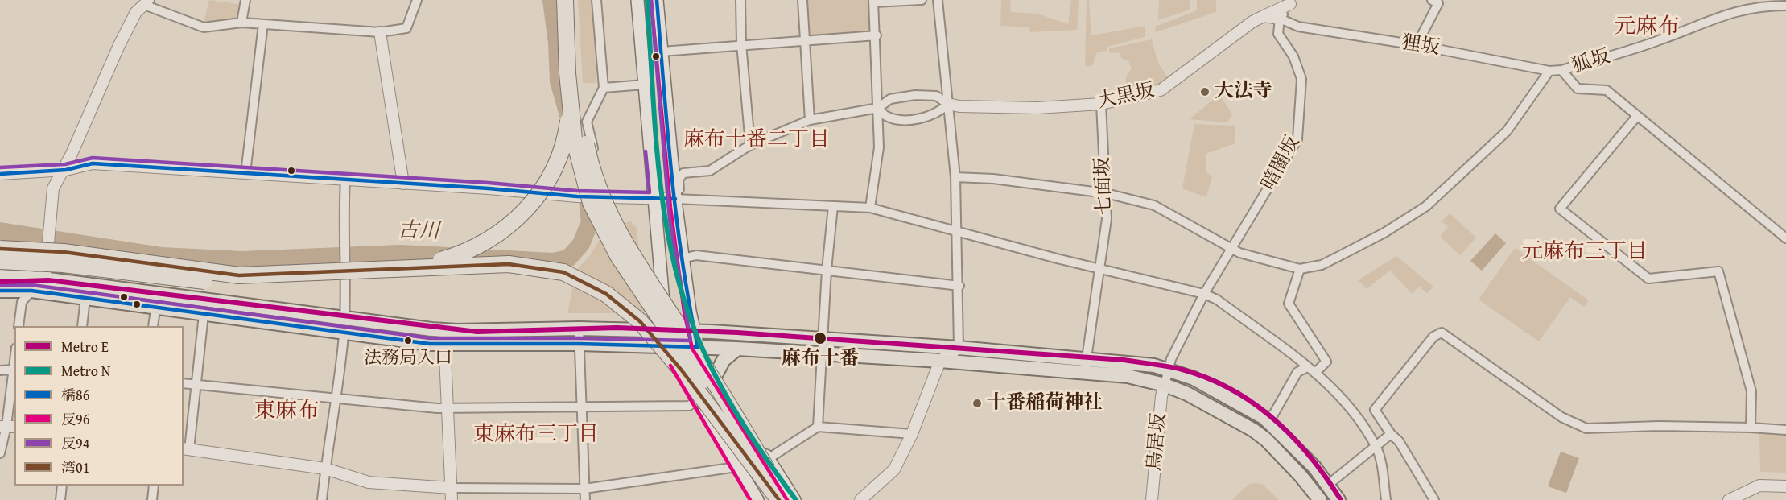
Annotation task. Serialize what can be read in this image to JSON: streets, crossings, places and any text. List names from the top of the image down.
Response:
{
  "streets": {
    "street": [
      "狸坂",
      "狐坂",
      "大黒坂",
      "暗闇坂",
      "七面坂",
      "鳥居坂"
    ]
  },
  "crossings": [
    ["狸坂", "狐坂"],
    ["狸坂", "暗闇坂"],
    ["大黒坂", "七面坂"],
    ["暗闇坂", "鳥居坂"]
  ],
  "districts": [
    "元麻布",
    "麻布十番二丁目",
    "元麻布三丁目",
    "東麻布",
    "東麻布三丁目"
  ],
  "water": ["古川"],
  "places": [
    "大法寺",
    "麻布十番",
    "法務局入口",
    "十番稲荷神社"
  ],
  "lines": [
    "metro line N",
    "transit line 橋86",
    "transit line 反96",
    "transit line 反94",
    "transit line 湾01",
    "metro line E"
  ],
  "legend": [
    "Metro E",
    "Metro N",
    "橋86",
    "反96",
    "反94",
    "湾01"
  ]
}
